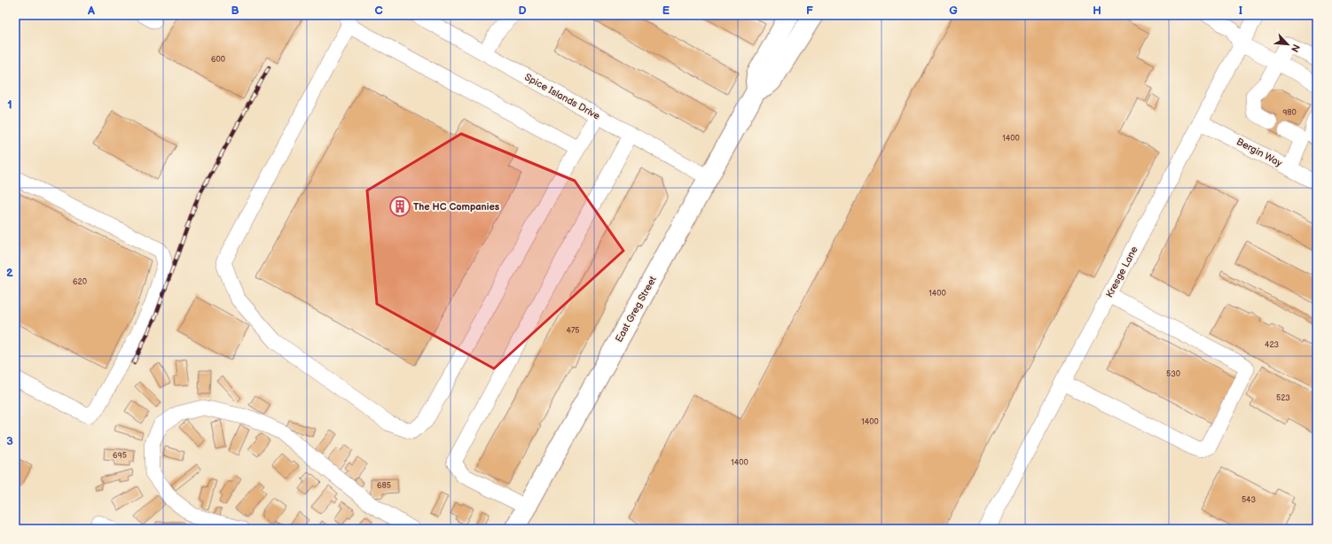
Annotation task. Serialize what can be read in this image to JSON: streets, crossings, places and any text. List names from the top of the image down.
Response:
{
  "streets": {
    "main road": ["East Greg Street"],
    "street": ["Spice Islands Drive", "Bergin Way", "Kresge Lane"]
  },
  "crossings": [
    ["Spice Islands Drive", "East Greg Street"],
    ["Bergin Way", "Kresge Lane"]
  ],
  "places": {
    "building": ["The HC Companies"]
  },
  "house_numbers": [
    "600",
    "980",
    "1400",
    "620",
    "1400",
    "475",
    "423",
    "530",
    "523",
    "1400",
    "695",
    "1400",
    "685",
    "543"
  ],
  "north": "bottom right",
  "grid": {
    "columns": [
      "A",
      "B",
      "C",
      "D",
      "E",
      "F",
      "G",
      "H",
      "I"
    ],
    "rows": ["1", "2", "3"]
  }
}
